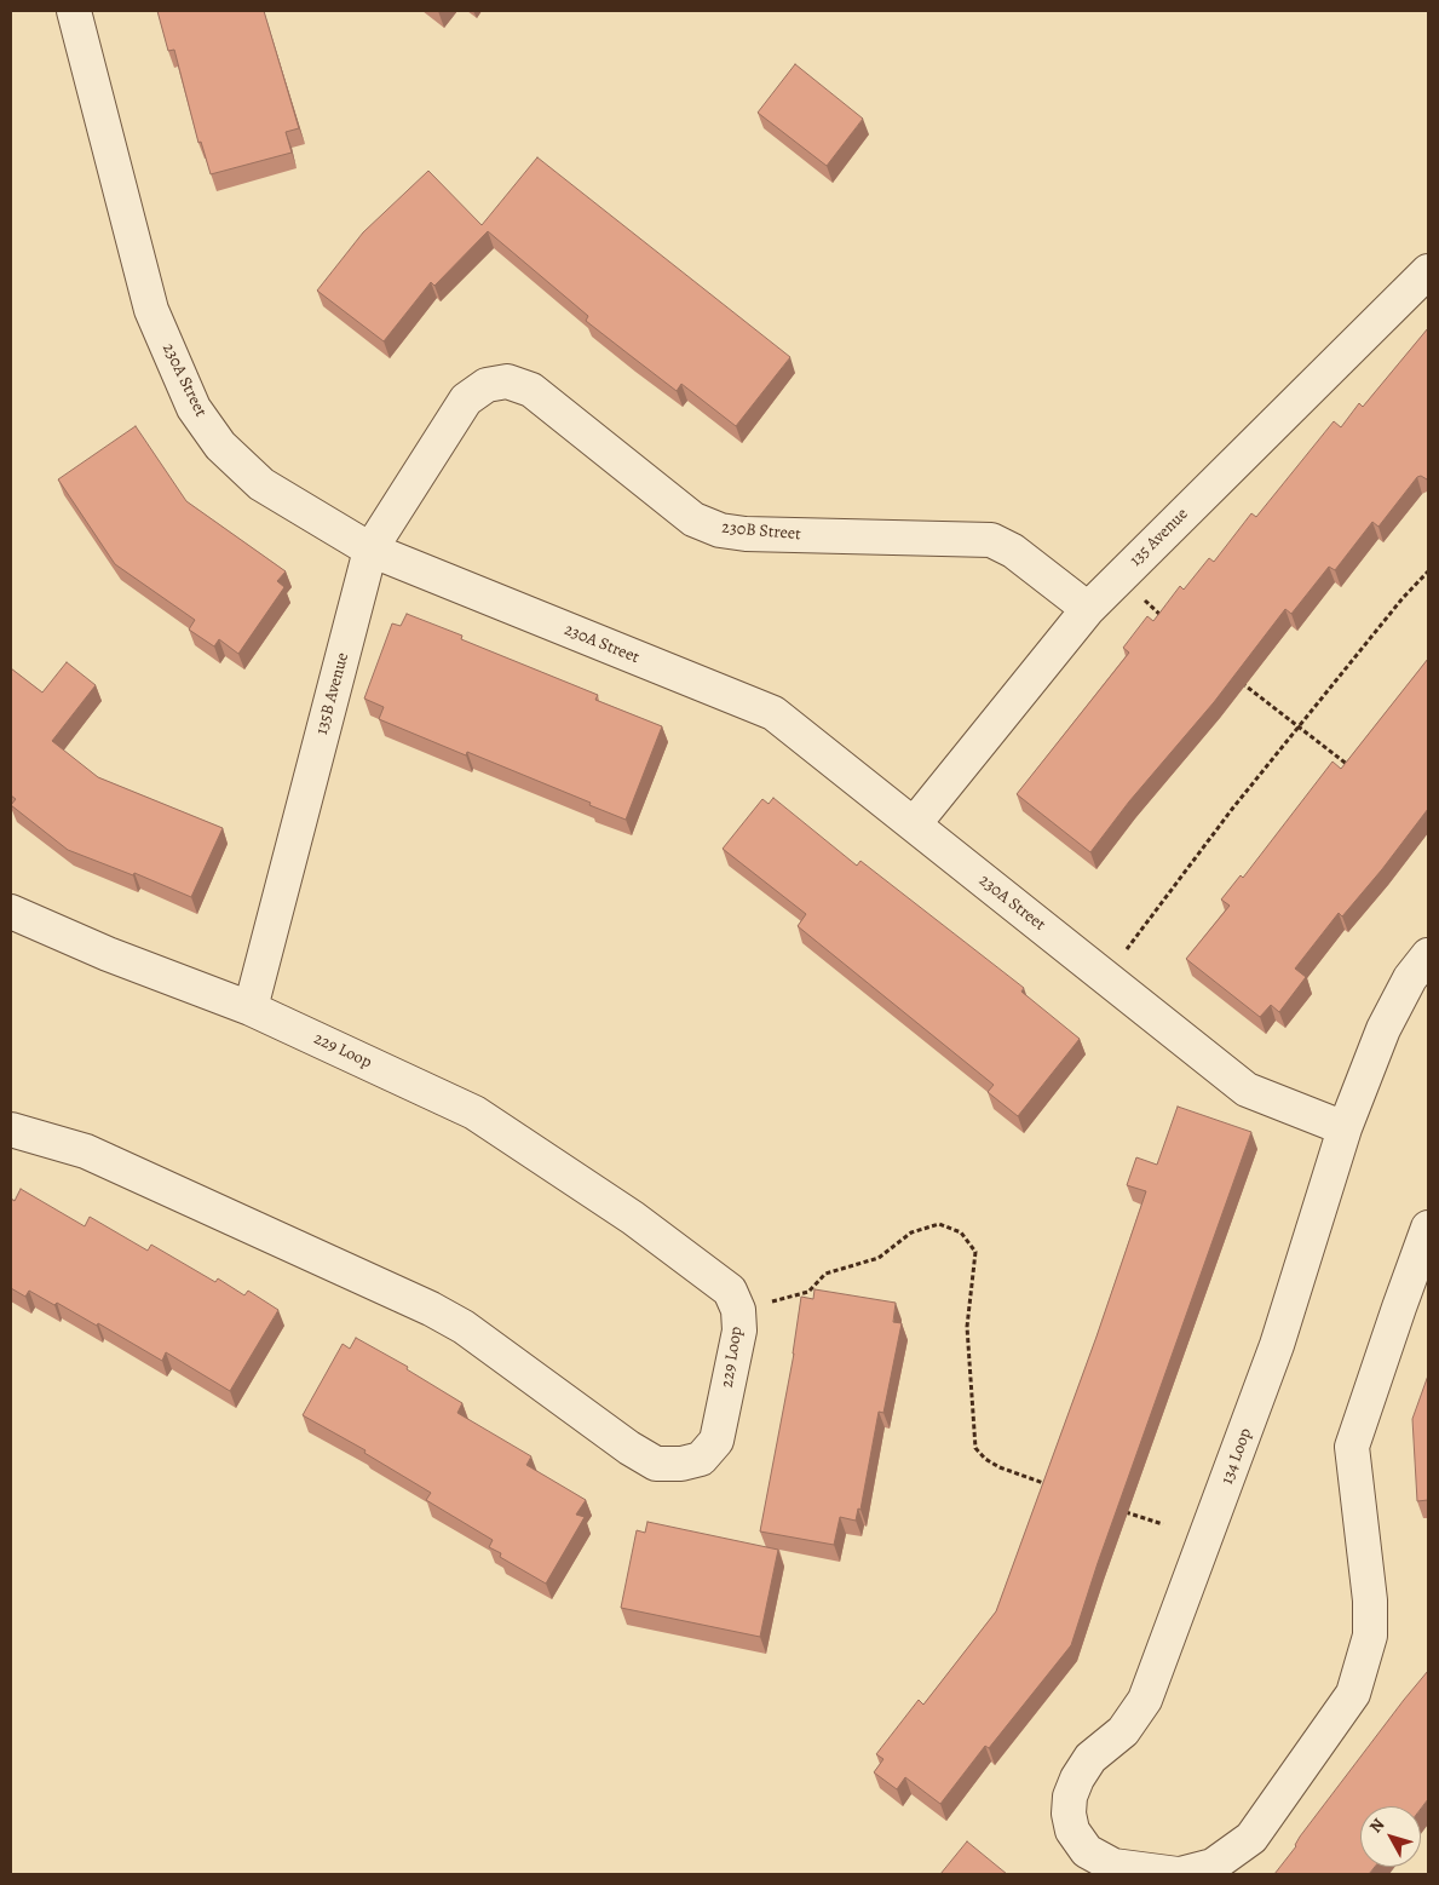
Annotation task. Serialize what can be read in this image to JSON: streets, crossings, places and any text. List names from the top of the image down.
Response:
{
  "streets": {
    "street": [
      "230A Street",
      "230B Street",
      "135 Avenue",
      "135B Avenue",
      "229 Loop",
      "134 Loop"
    ]
  },
  "crossings": [
    ["230A Street", "135 Avenue"],
    ["230A Street", "135B Avenue"],
    ["230A Street", "134 Loop"],
    ["230B Street", "135 Avenue"],
    ["230B Street", "135B Avenue"],
    ["135B Avenue", "229 Loop"]
  ],
  "north": "top left"
}
